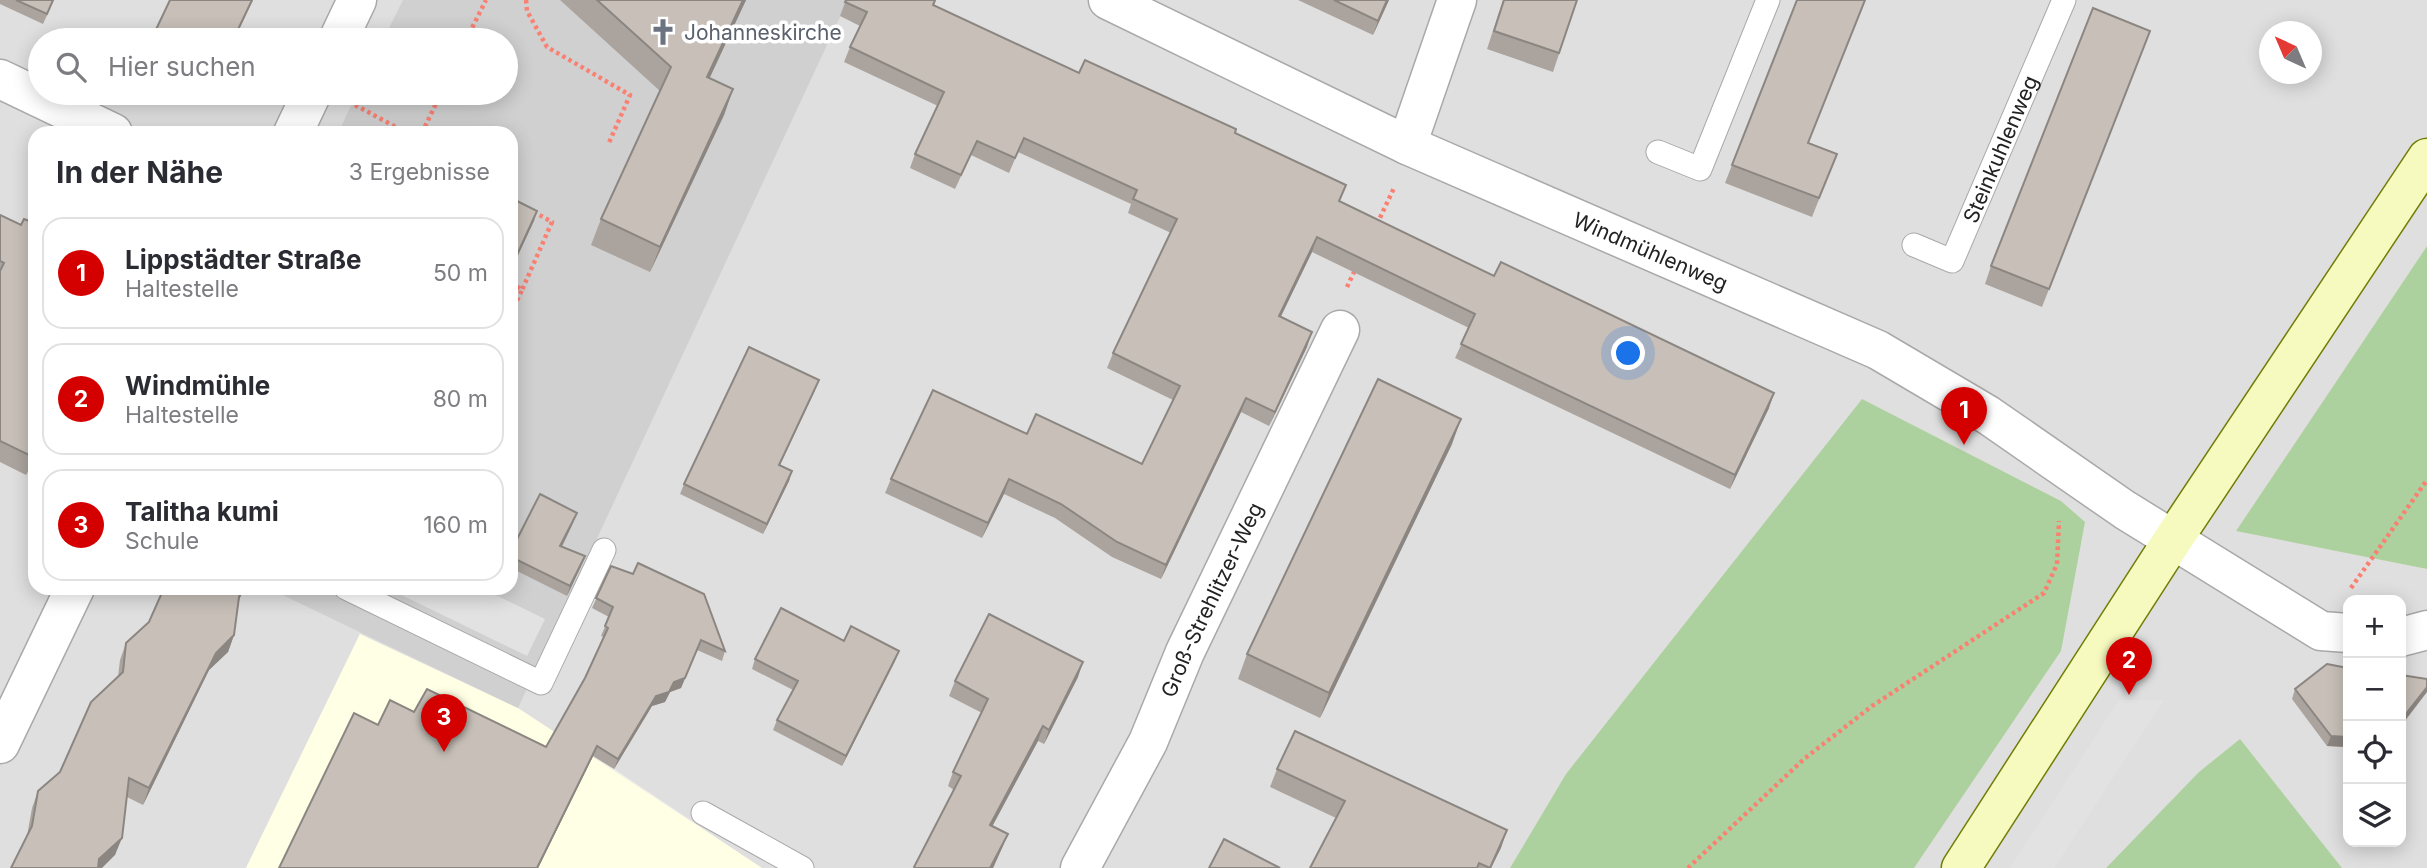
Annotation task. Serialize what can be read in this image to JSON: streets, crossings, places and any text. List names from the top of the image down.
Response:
{
  "streets": {
    "street": ["Windmühlenweg", "Groß-Strehlitzer-Weg"],
    "lane": ["Steinkuhlenweg"]
  },
  "places": {
    "church": ["Johanneskirche"]
  },
  "north": "top left",
  "page": {
    "search": "Hier suchen",
    "heading": ["In der Nähe", "3 Ergebnisse"],
    "list": [
      {
        "mark": "1",
        "name": "Lippstädter Straße",
        "note": "Haltestelle",
        "value": "50 m"
      },
      {
        "mark": "2",
        "name": "Windmühle",
        "note": "Haltestelle",
        "value": "80 m"
      },
      {
        "mark": "3",
        "name": "Talitha kumi",
        "note": "Schule",
        "value": "160 m"
      }
    ],
    "pins": ["1", "2", "3"],
    "map_buttons": ["+", "−"]
  }
}
